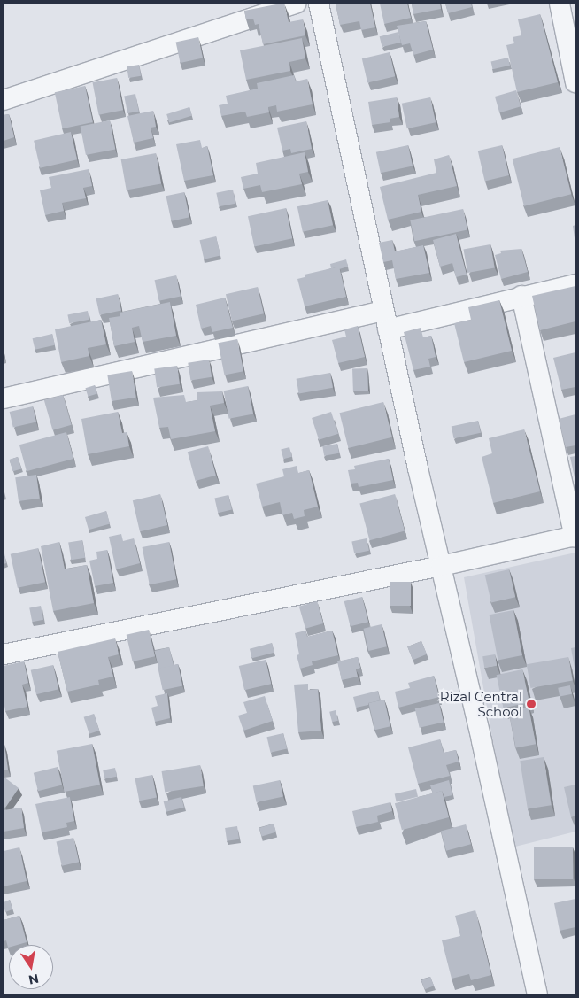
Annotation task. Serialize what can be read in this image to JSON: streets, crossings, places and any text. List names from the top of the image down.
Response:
{
  "places": ["Rizal Central School"],
  "north": "bottom"
}
